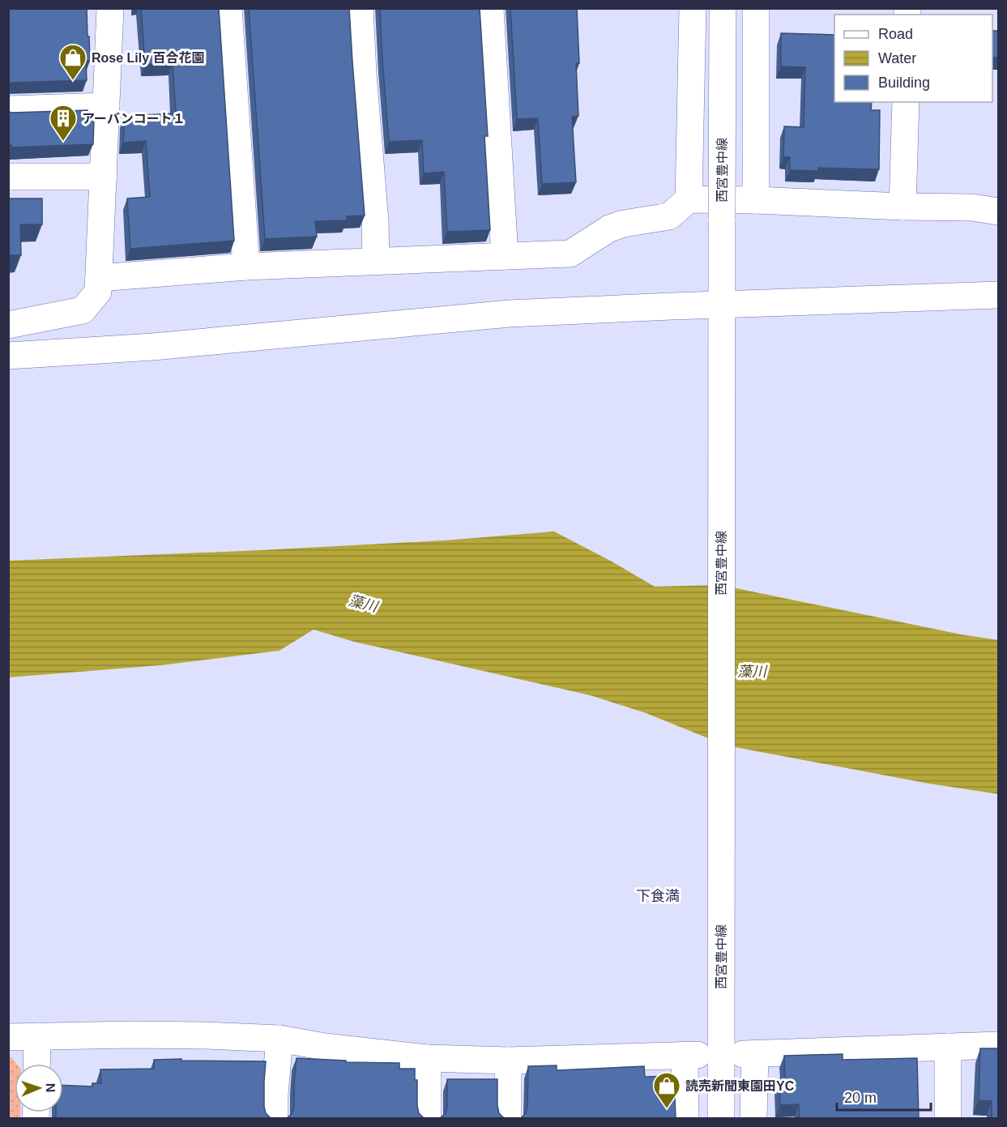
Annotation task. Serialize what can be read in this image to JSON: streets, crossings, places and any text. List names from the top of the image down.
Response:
{
  "streets": {
    "street": ["西宮豊中線"]
  },
  "districts": ["下食満"],
  "water": ["藻川"],
  "places": {
    "shop": ["Rose Lily 百合花園", "読売新聞東園田YC"],
    "building": ["アーバンコート１"]
  },
  "legend": ["Road", "Water", "Building"],
  "scale_bar": "20 m",
  "north": "right"
}
